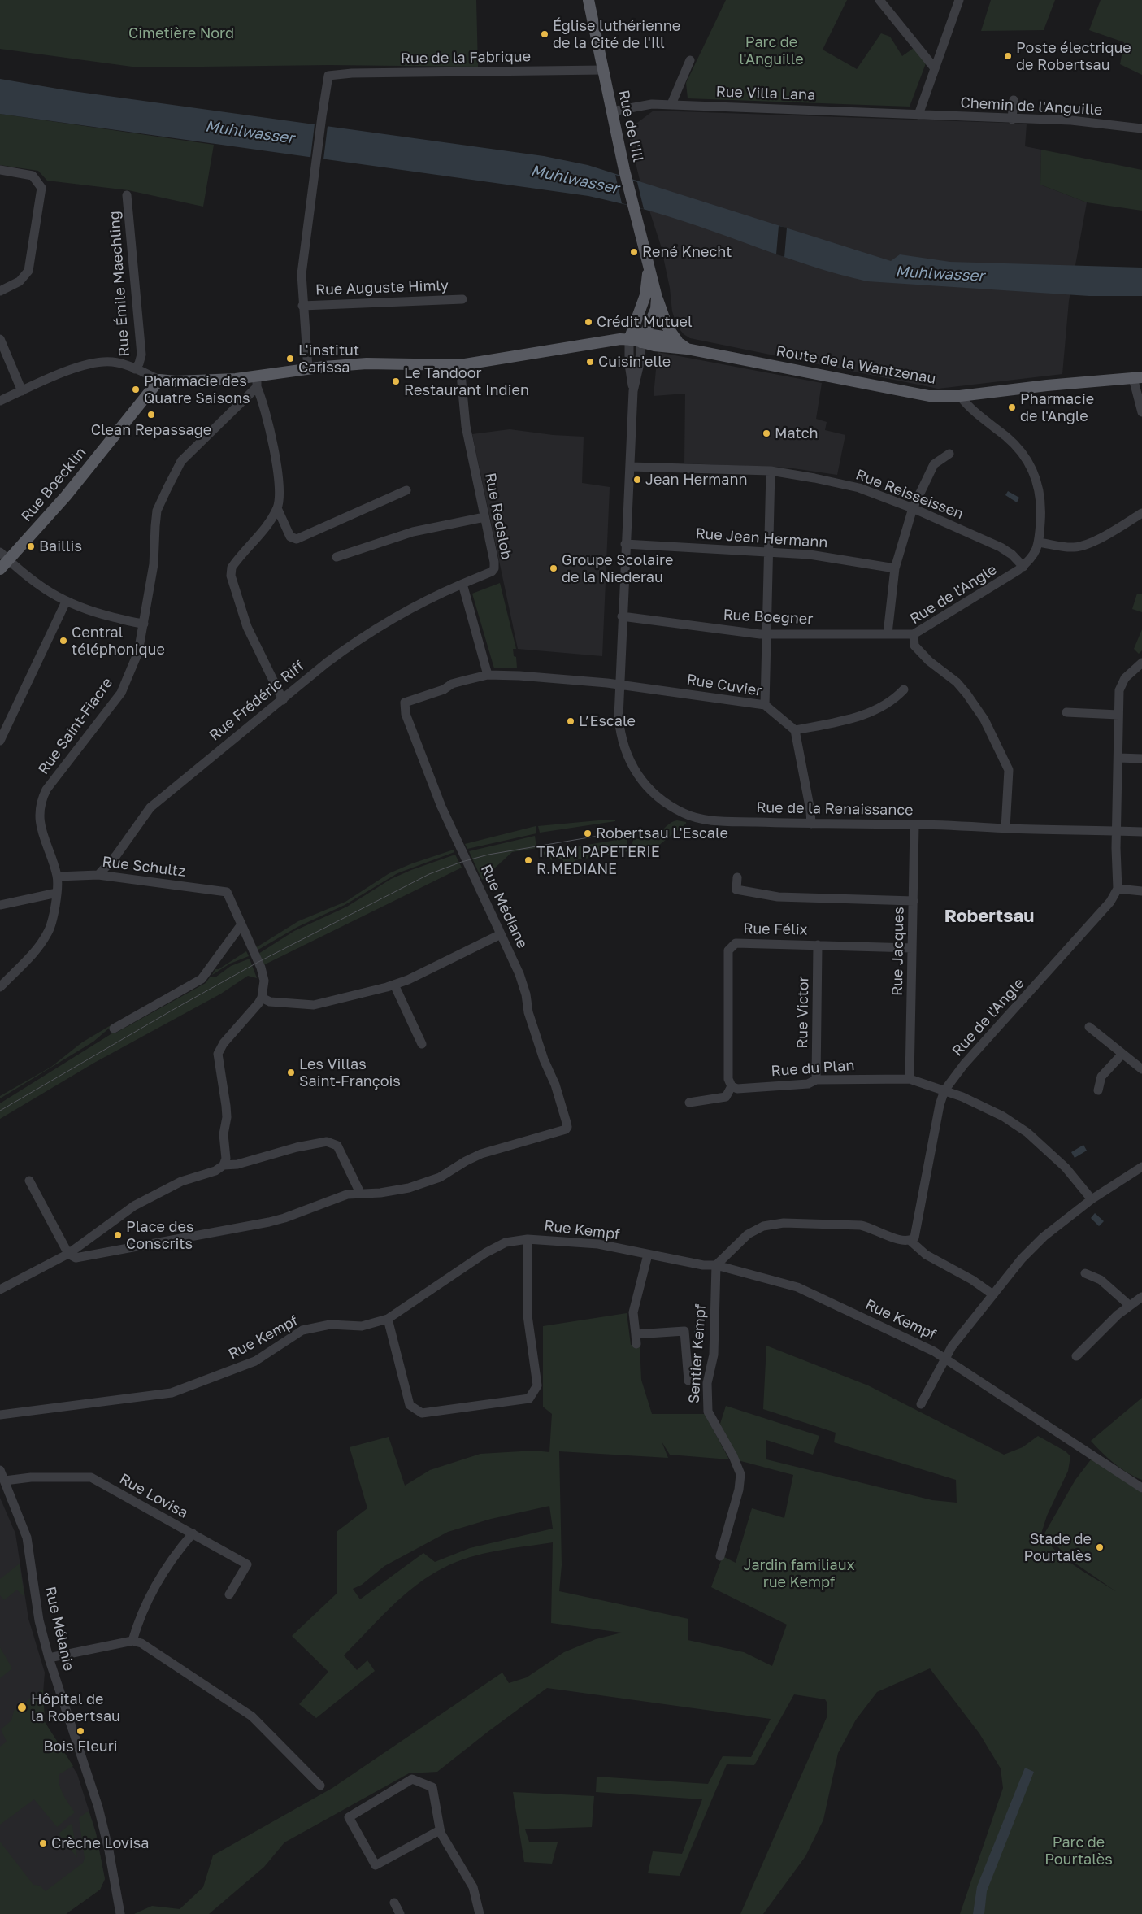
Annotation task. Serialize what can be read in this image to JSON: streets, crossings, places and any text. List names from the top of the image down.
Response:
{
  "streets": {
    "main road": ["Rue de l'Ill", "Route de la Wantzenau", "Rue Boecklin"],
    "street": [
      "Rue de la Fabrique",
      "Rue Villa Lana",
      "Chemin de l'Anguille",
      "Rue Émile Maechling",
      "Rue Auguste Himly",
      "Rue Reisseissen",
      "Rue Redslob",
      "Rue Jean Hermann",
      "Rue de l'Angle",
      "Rue Boegner",
      "Rue Cuvier",
      "Rue Frédéric Riff",
      "Rue Saint-Fiacre",
      "Rue de la Renaissance",
      "Rue Schultz",
      "Rue Médiane",
      "Rue Félix",
      "Rue Jacques",
      "Rue Victor",
      "Rue du Plan",
      "Rue Kempf",
      "Sentier Kempf",
      "Rue Lovisa",
      "Rue Mélanie"
    ]
  },
  "crossings": [
    ["Rue de la Fabrique", "Rue de l'Ill"],
    ["Rue de la Fabrique", "Rue Auguste Himly"],
    ["Rue Villa Lana", "Chemin de l'Anguille"],
    ["Rue Villa Lana", "Rue de l'Ill"],
    ["Rue de l'Ill", "Route de la Wantzenau"],
    ["Rue Émile Maechling", "Route de la Wantzenau"],
    ["Route de la Wantzenau", "Rue Boecklin"],
    ["Route de la Wantzenau", "Rue Redslob"],
    ["Route de la Wantzenau", "Rue de l'Angle"],
    ["Route de la Wantzenau", "Rue Saint-Fiacre"],
    ["Rue Reisseissen", "Rue de l'Angle"],
    ["Rue Reisseissen", "Rue de la Renaissance"],
    ["Rue Redslob", "Rue Frédéric Riff"],
    ["Rue Jean Hermann", "Rue de la Renaissance"],
    ["Rue de l'Angle", "Rue Boegner"],
    ["Rue de l'Angle", "Rue de la Renaissance"],
    ["Rue de l'Angle", "Rue du Plan"],
    ["Rue Boegner", "Rue de la Renaissance"],
    ["Rue Cuvier", "Rue de la Renaissance"],
    ["Rue Cuvier", "Rue Médiane"],
    ["Rue Frédéric Riff", "Rue Schultz"],
    ["Rue Saint-Fiacre", "Rue Schultz"],
    ["Rue de la Renaissance", "Rue Jacques"],
    ["Rue Félix", "Rue Jacques"],
    ["Rue Félix", "Rue Victor"],
    ["Rue Félix", "Rue du Plan"],
    ["Rue Jacques", "Rue du Plan"],
    ["Rue Victor", "Rue du Plan"],
    ["Rue Kempf", "Sentier Kempf"],
    ["Rue Lovisa", "Rue Mélanie"]
  ],
  "districts": ["Robertsau"],
  "water": ["Muhlwasser"],
  "parks": [
    "Cimetière Nord",
    "Parc de l'Anguille",
    "Jardin familiaux rue Kempf",
    "Parc de Pourtalès"
  ],
  "places": [
    "Église luthérienne de la Cité de l'Ill",
    "Poste électrique de Robertsau",
    "René Knecht",
    "Crédit Mutuel",
    "L'institut Carissa",
    "Cuisin'elle",
    "Le Tandoor Restaurant Indien",
    "Pharmacie des Quatre Saisons",
    "Pharmacie de l'Angle",
    "Clean Repassage",
    "Match",
    "Jean Hermann",
    "Baillis",
    "Groupe Scolaire de la Niederau",
    "Central téléphonique",
    "L’Escale",
    "Robertsau L'Escale",
    "TRAM PAPETERIE R.MEDIANE",
    "Les Villas Saint-François",
    "Place des Conscrits",
    "Stade de Pourtalès",
    "Hôpital de la Robertsau",
    "Bois Fleuri",
    "Crèche Lovisa"
  ]
}
